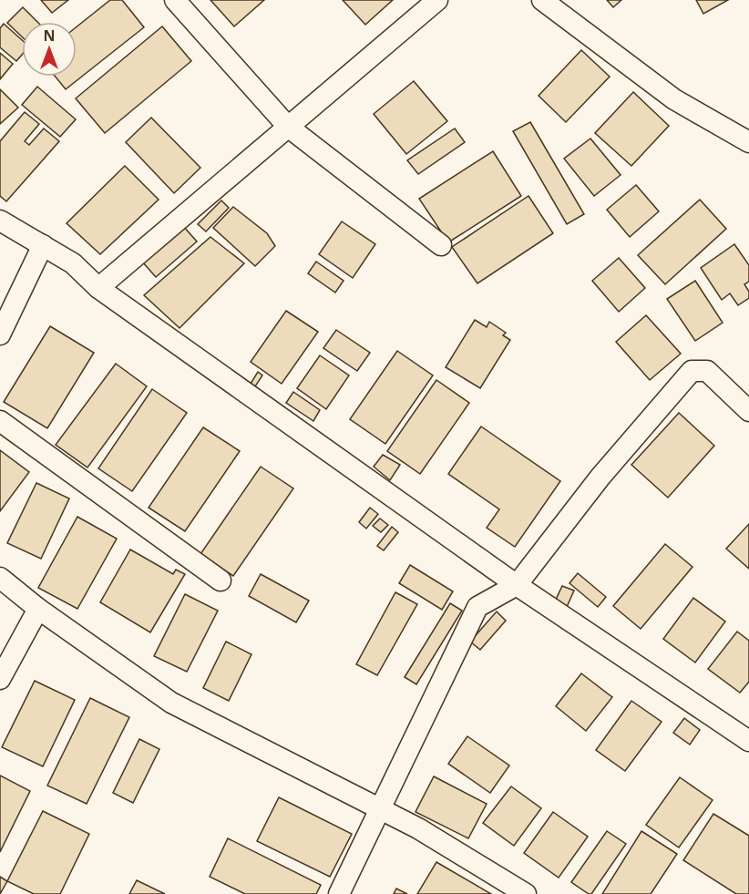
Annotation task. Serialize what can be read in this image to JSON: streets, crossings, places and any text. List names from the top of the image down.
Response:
{
  "north": "top"
}
